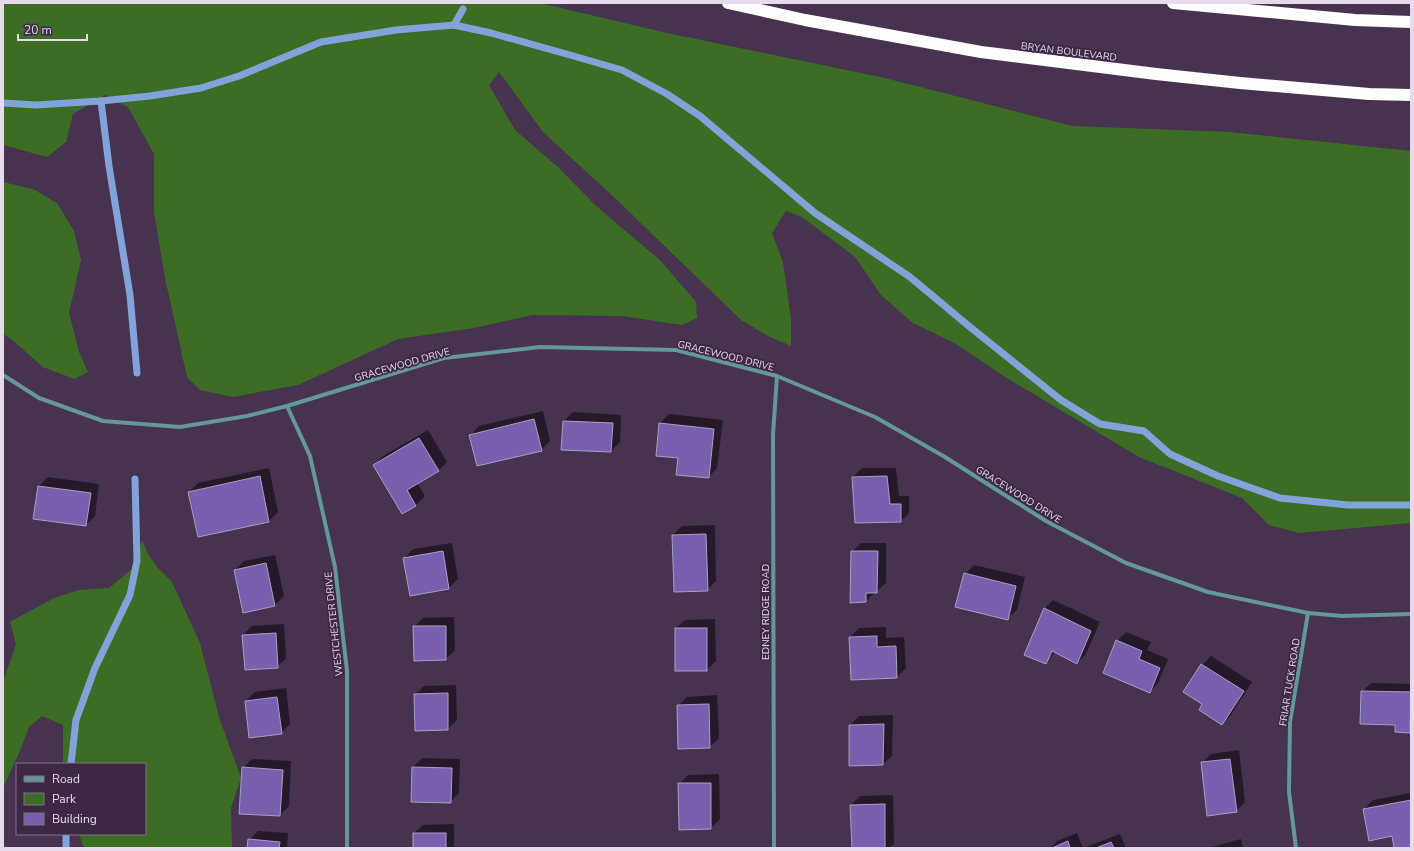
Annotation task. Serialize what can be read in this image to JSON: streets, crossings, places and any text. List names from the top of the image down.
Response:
{
  "streets": {
    "highway": ["BRYAN BOULEVARD"],
    "street": [
      "GRACEWOOD DRIVE",
      "EDNEY RIDGE ROAD",
      "WESTCHESTER DRIVE",
      "FRIAR TUCK ROAD"
    ]
  },
  "crossings": [
    ["GRACEWOOD DRIVE", "EDNEY RIDGE ROAD"],
    ["GRACEWOOD DRIVE", "WESTCHESTER DRIVE"],
    ["GRACEWOOD DRIVE", "FRIAR TUCK ROAD"]
  ],
  "legend": ["Road", "Park", "Building"],
  "scale_bar": "20 m"
}
